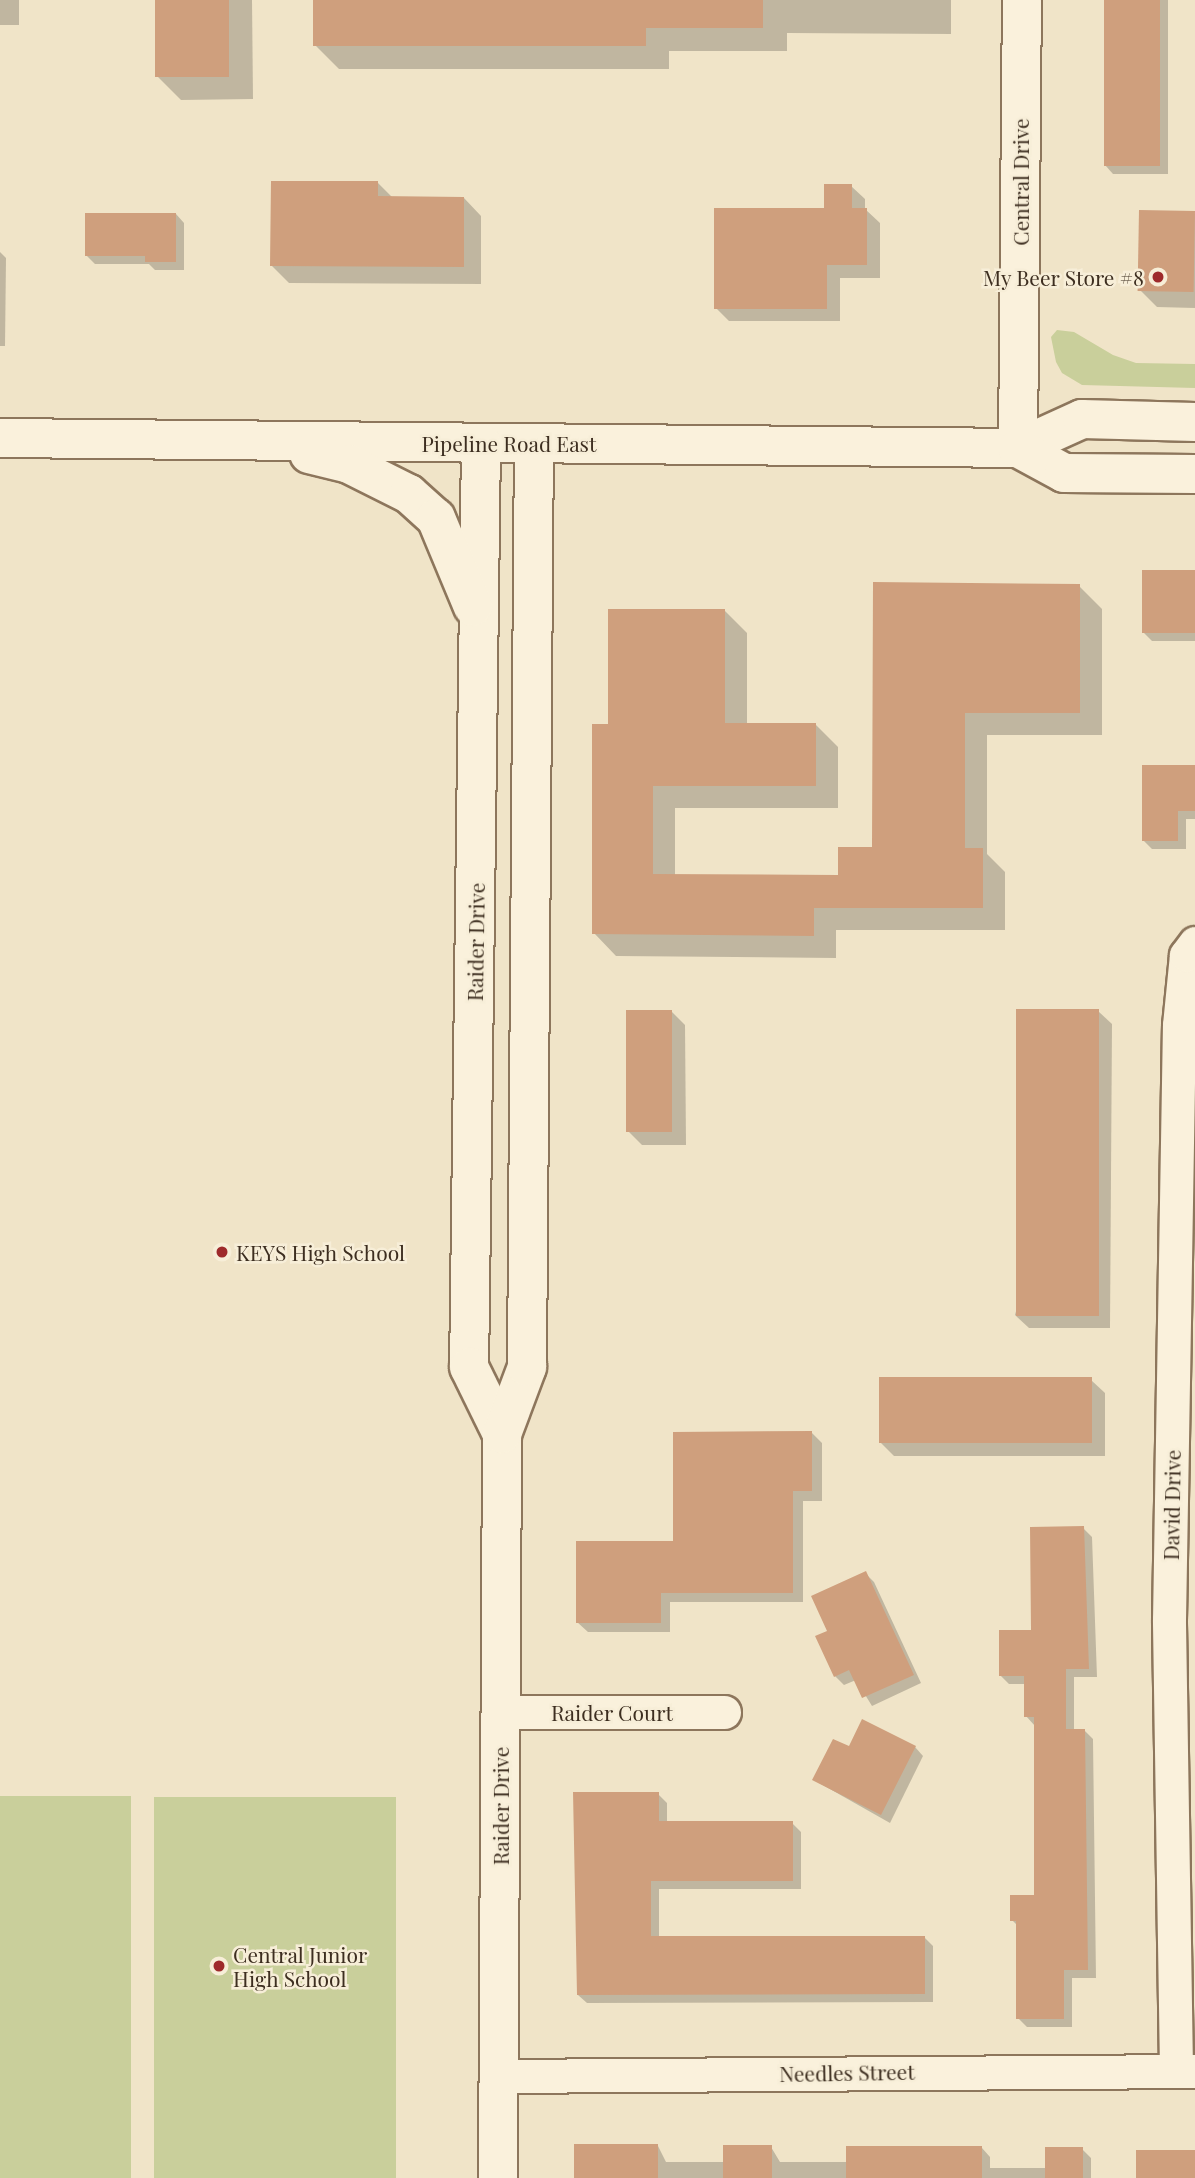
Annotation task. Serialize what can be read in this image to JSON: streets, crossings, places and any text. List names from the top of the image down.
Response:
{
  "streets": {
    "main road": ["Central Drive", "Pipeline Road East", "Raider Drive"],
    "street": ["David Drive", "Raider Court", "Needles Street"]
  },
  "crossings": [
    ["Central Drive", "Pipeline Road East"],
    ["Pipeline Road East", "Raider Drive"],
    ["Raider Drive", "Raider Court"],
    ["Raider Drive", "Needles Street"],
    ["David Drive", "Needles Street"]
  ],
  "places": ["My Beer Store #8", "KEYS High School", "Central Junior High School"]
}
